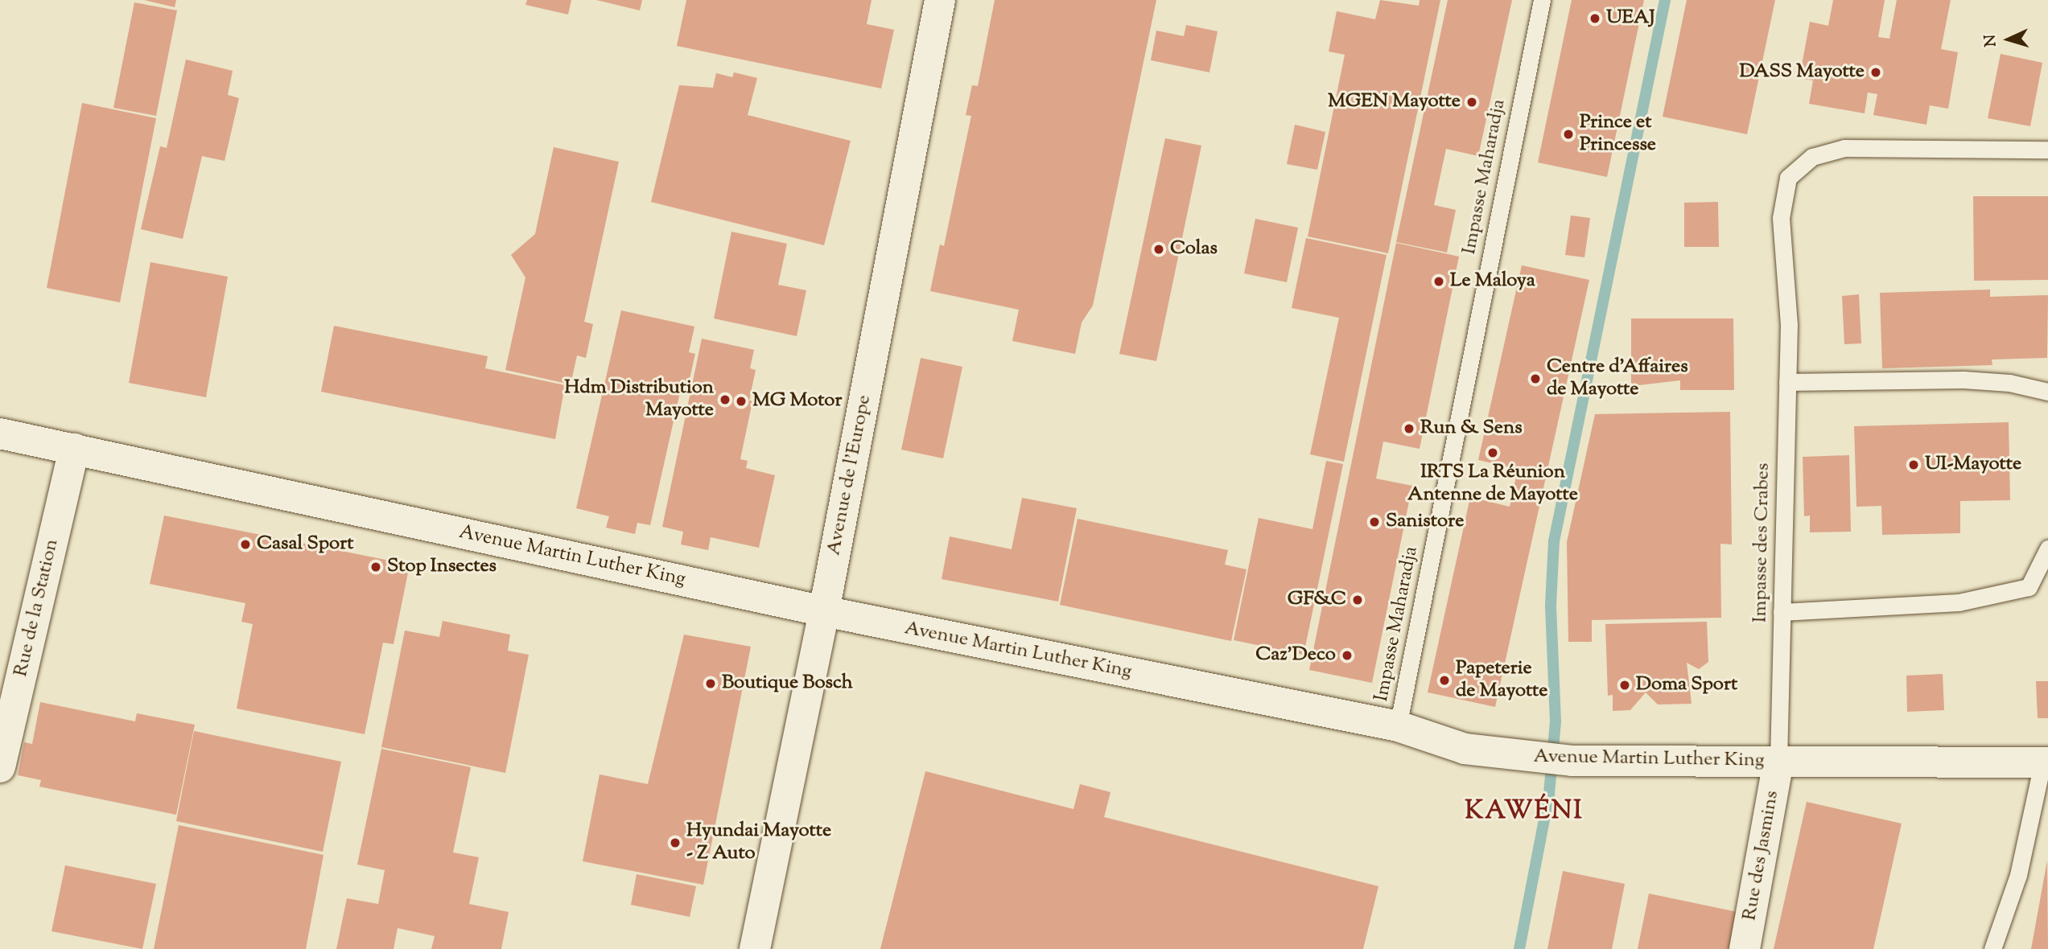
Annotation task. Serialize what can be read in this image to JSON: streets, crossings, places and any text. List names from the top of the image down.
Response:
{
  "streets": {
    "street": [
      "Avenue de l’Europe",
      "Avenue Martin Luther King",
      "Rue de la Station",
      "Rue des Jasmins"
    ],
    "lane": ["Impasse Maharadja", "Impasse des Crabes"]
  },
  "crossings": [
    ["Impasse Maharadja", "Avenue Martin Luther King"],
    ["Avenue de l’Europe", "Avenue Martin Luther King"],
    ["Impasse des Crabes", "Avenue Martin Luther King"],
    ["Impasse des Crabes", "Rue des Jasmins"],
    ["Avenue Martin Luther King", "Rue de la Station"],
    ["Avenue Martin Luther King", "Rue des Jasmins"]
  ],
  "districts": ["KAWÉNI"],
  "places": [
    "UEAJ",
    "DASS Mayotte",
    "MGEN Mayotte",
    "Prince et Princesse",
    "Colas",
    "Le Maloya",
    "Centre d'Affaires de Mayotte",
    "Hdm Distribution Mayotte",
    "MG Motor",
    "Run & Sens",
    "IRTS La Réunion Antenne de Mayotte",
    "UI-Mayotte",
    "Sanistore",
    "Casal Sport",
    "Stop Insectes",
    "GF&C",
    "Caz'Deco",
    "Papeterie de Mayotte",
    "Boutique Bosch",
    "Doma Sport",
    "Hyundai Mayotte - Z Auto"
  ],
  "north": "left"
}
